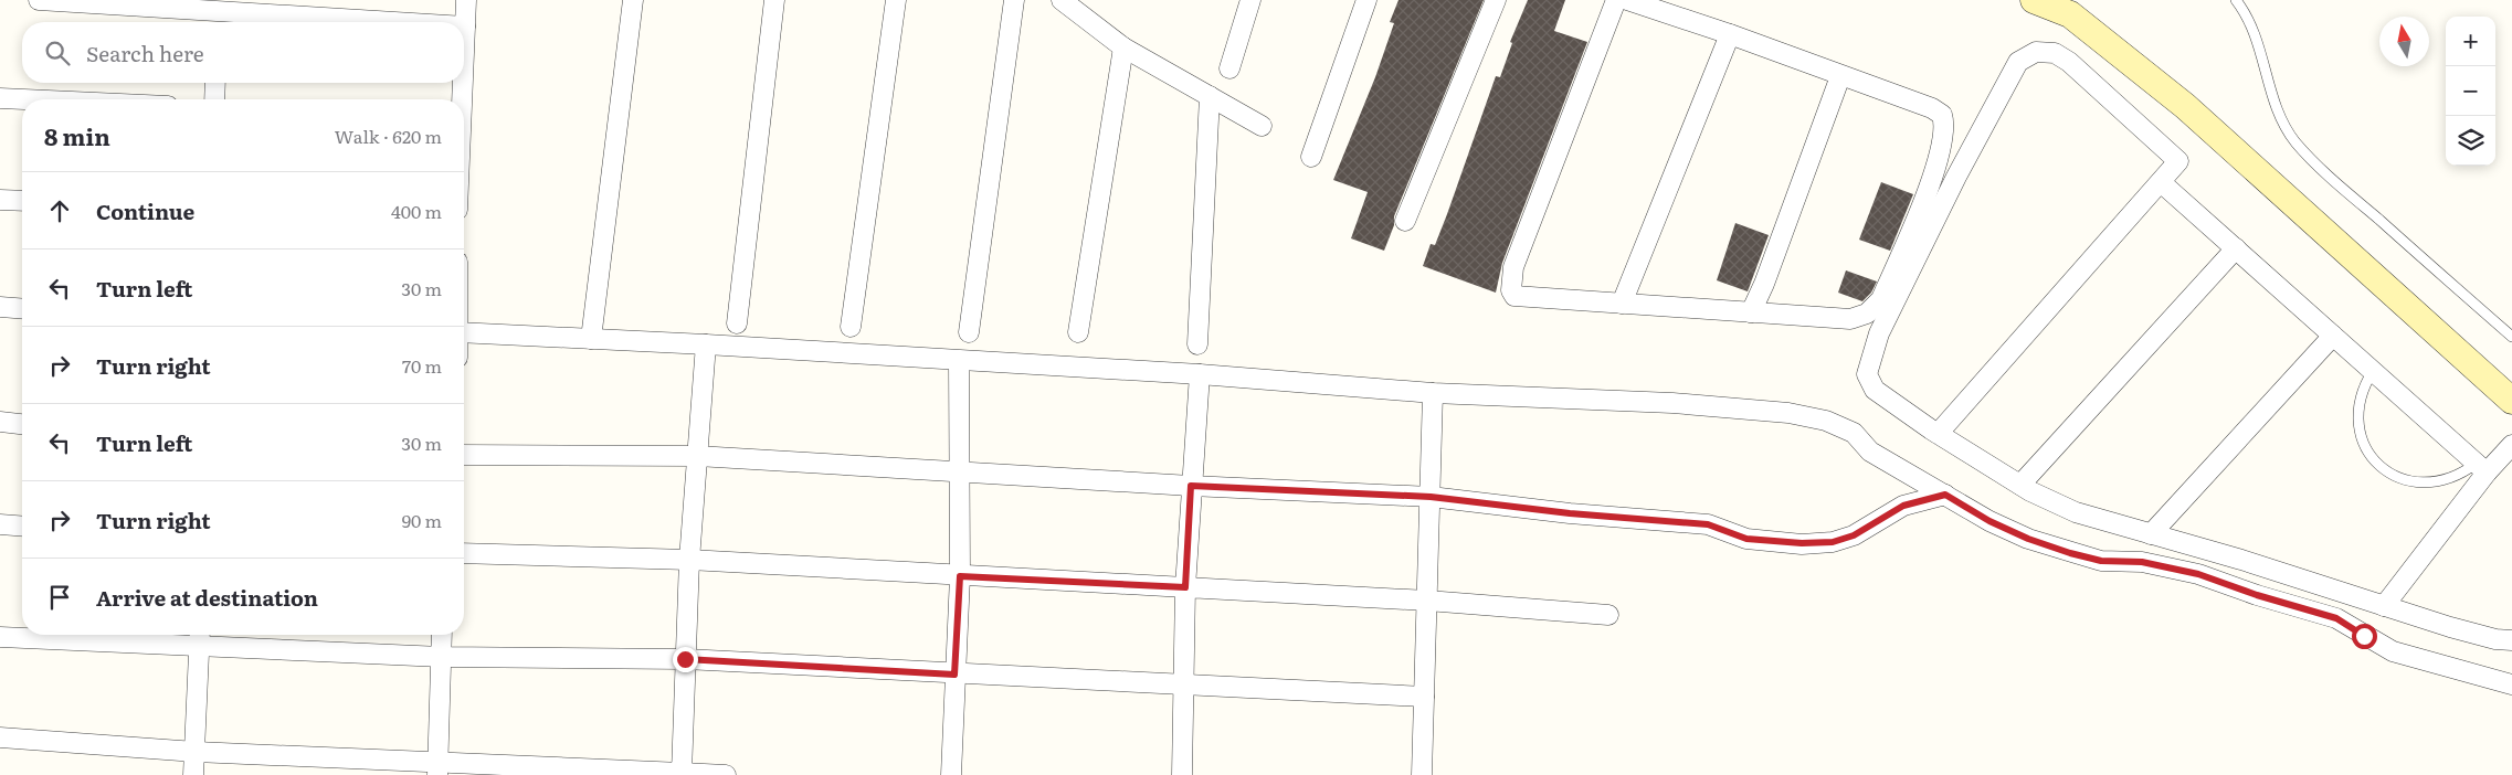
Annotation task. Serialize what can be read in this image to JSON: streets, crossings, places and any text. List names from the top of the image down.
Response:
{
  "north": "top",
  "page": {
    "map_buttons": ["+", "−"],
    "search": "Search here",
    "heading": ["8 min", "Walk · 620 m"],
    "list": [
      ["Continue", "400 m"],
      ["Turn left", "30 m"],
      ["Turn right", "70 m"],
      ["Turn left", "30 m"],
      ["Turn right", "90 m"],
      "Arrive at destination"
    ]
  }
}
